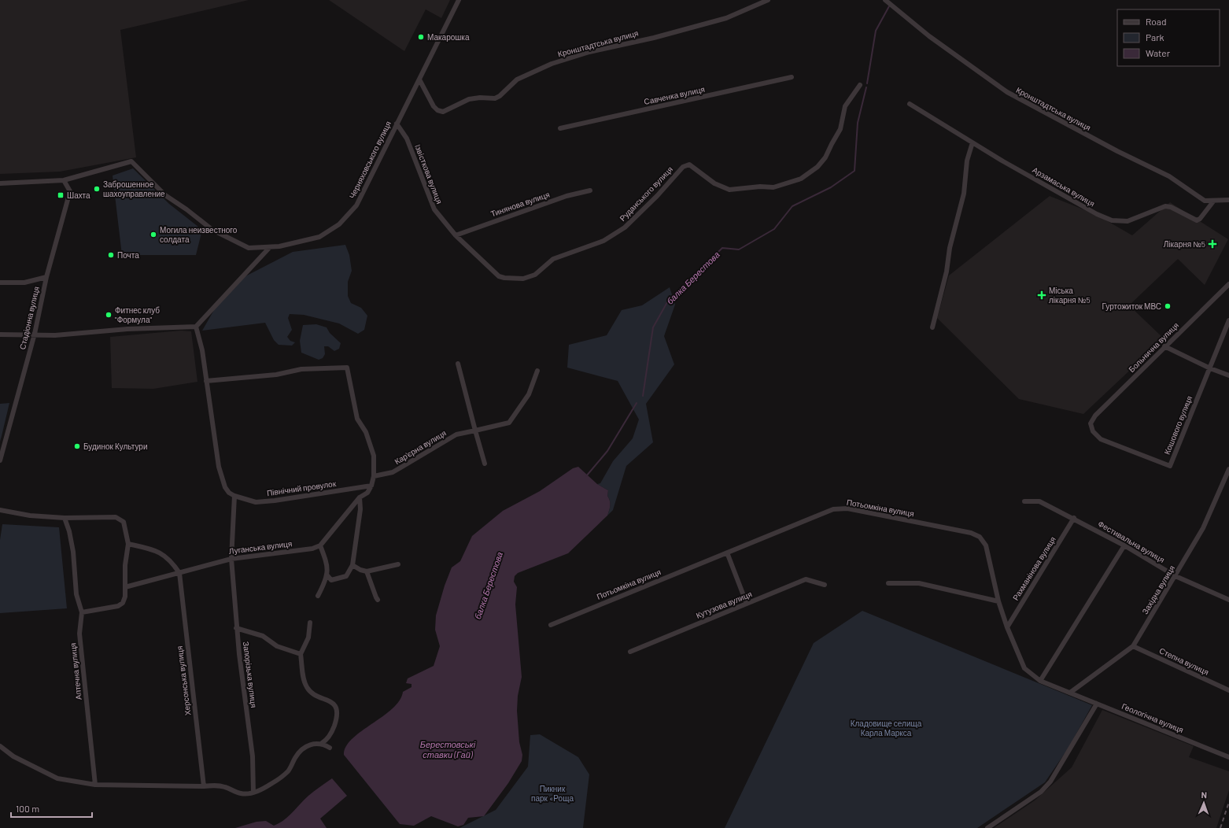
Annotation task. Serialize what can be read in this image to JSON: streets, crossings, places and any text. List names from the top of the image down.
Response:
{
  "streets": {
    "street": [
      "Кронштадтська вулиця",
      "Савченка вулиця",
      "Черняховського вулиця",
      "Iзвiсткова вулиця",
      "Арзамаська вулиця",
      "Руданського вулиця",
      "Тинянова вулиця",
      "Стадіонна вулиця",
      "Больнична вулиця",
      "Кошового вулиця",
      "Кар'єрна вулиця",
      "Північний провулок",
      "Потьомкіна вулиця",
      "Фестивальна вулиця",
      "Луганська вулиця",
      "Рахманінова вулиця",
      "Західна вулиця",
      "Кутузова вулиця",
      "Степна вулиця",
      "Аптечна вулиця",
      "Запорізька вулиця",
      "Херсонська вулиця",
      "Геологічна вулиця"
    ]
  },
  "crossings": [
    ["Кронштадтська вулиця", "Черняховського вулиця"],
    ["Кронштадтська вулиця", "Арзамаська вулиця"],
    ["Черняховського вулиця", "Iзвiсткова вулиця"],
    ["Черняховського вулиця", "Стадіонна вулиця"],
    ["Iзвiсткова вулиця", "Руданського вулиця"],
    ["Iзвiсткова вулиця", "Тинянова вулиця"],
    ["Больнична вулиця", "Кошового вулиця"],
    ["Північний провулок", "Запорізька вулиця"],
    ["Потьомкіна вулиця", "Рахманінова вулиця"],
    ["Потьомкіна вулиця", "Західна вулиця"],
    ["Потьомкіна вулиця", "Геологічна вулиця"],
    ["Фестивальна вулиця", "Рахманінова вулиця"],
    ["Фестивальна вулиця", "Західна вулиця"],
    ["Луганська вулиця", "Запорізька вулиця"],
    ["Луганська вулиця", "Херсонська вулиця"],
    ["Західна вулиця", "Степна вулиця"],
    ["Західна вулиця", "Геологічна вулиця"]
  ],
  "water": ["балка Берестова", "Берестовські ставки (Гай)"],
  "parks": ["Кладовище селища Карла Маркса", "Пикник парк «Роща"],
  "places": {
    "other": [
      "Макарошка",
      "Заброшенное шахоуправление",
      "Могила неизвестного солдата",
      "Почта",
      "Гуртожиток МВС",
      "Фитнес клуб \"Формула\"",
      "Будинок Культури"
    ],
    "transit": ["Шахта"],
    "health": ["Лікарня №5", "Міська лікарня №5"]
  },
  "legend": ["Road", "Park", "Water"],
  "scale_bar": "100 m",
  "north": "top"
}
